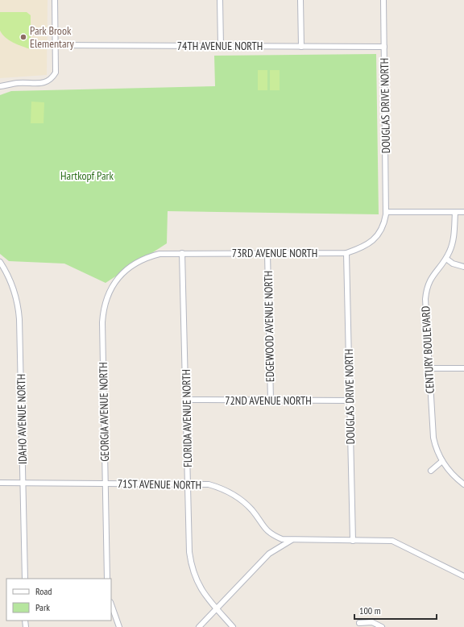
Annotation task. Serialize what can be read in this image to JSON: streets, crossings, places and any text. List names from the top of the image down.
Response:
{
  "streets": {
    "street": [
      "74TH AVENUE NORTH",
      "DOUGLAS DRIVE NORTH",
      "73RD AVENUE NORTH",
      "EDGEWOOD AVENUE NORTH",
      "CENTURY BOULEVARD",
      "72ND AVENUE NORTH",
      "GEORGIA AVENUE NORTH",
      "FLORIDA AVENUE NORTH",
      "IDAHO AVENUE NORTH",
      "71ST AVENUE NORTH"
    ]
  },
  "crossings": [
    ["74TH AVENUE NORTH", "DOUGLAS DRIVE NORTH"],
    ["DOUGLAS DRIVE NORTH", "73RD AVENUE NORTH"],
    ["DOUGLAS DRIVE NORTH", "72ND AVENUE NORTH"],
    ["DOUGLAS DRIVE NORTH", "71ST AVENUE NORTH"],
    ["73RD AVENUE NORTH", "EDGEWOOD AVENUE NORTH"],
    ["73RD AVENUE NORTH", "GEORGIA AVENUE NORTH"],
    ["73RD AVENUE NORTH", "FLORIDA AVENUE NORTH"],
    ["EDGEWOOD AVENUE NORTH", "72ND AVENUE NORTH"],
    ["72ND AVENUE NORTH", "FLORIDA AVENUE NORTH"],
    ["GEORGIA AVENUE NORTH", "71ST AVENUE NORTH"],
    ["FLORIDA AVENUE NORTH", "71ST AVENUE NORTH"],
    ["IDAHO AVENUE NORTH", "71ST AVENUE NORTH"]
  ],
  "parks": ["Hartkopf Park"],
  "places": ["Park Brook Elementary"],
  "legend": ["Road", "Park"],
  "scale_bar": "100 m"
}
